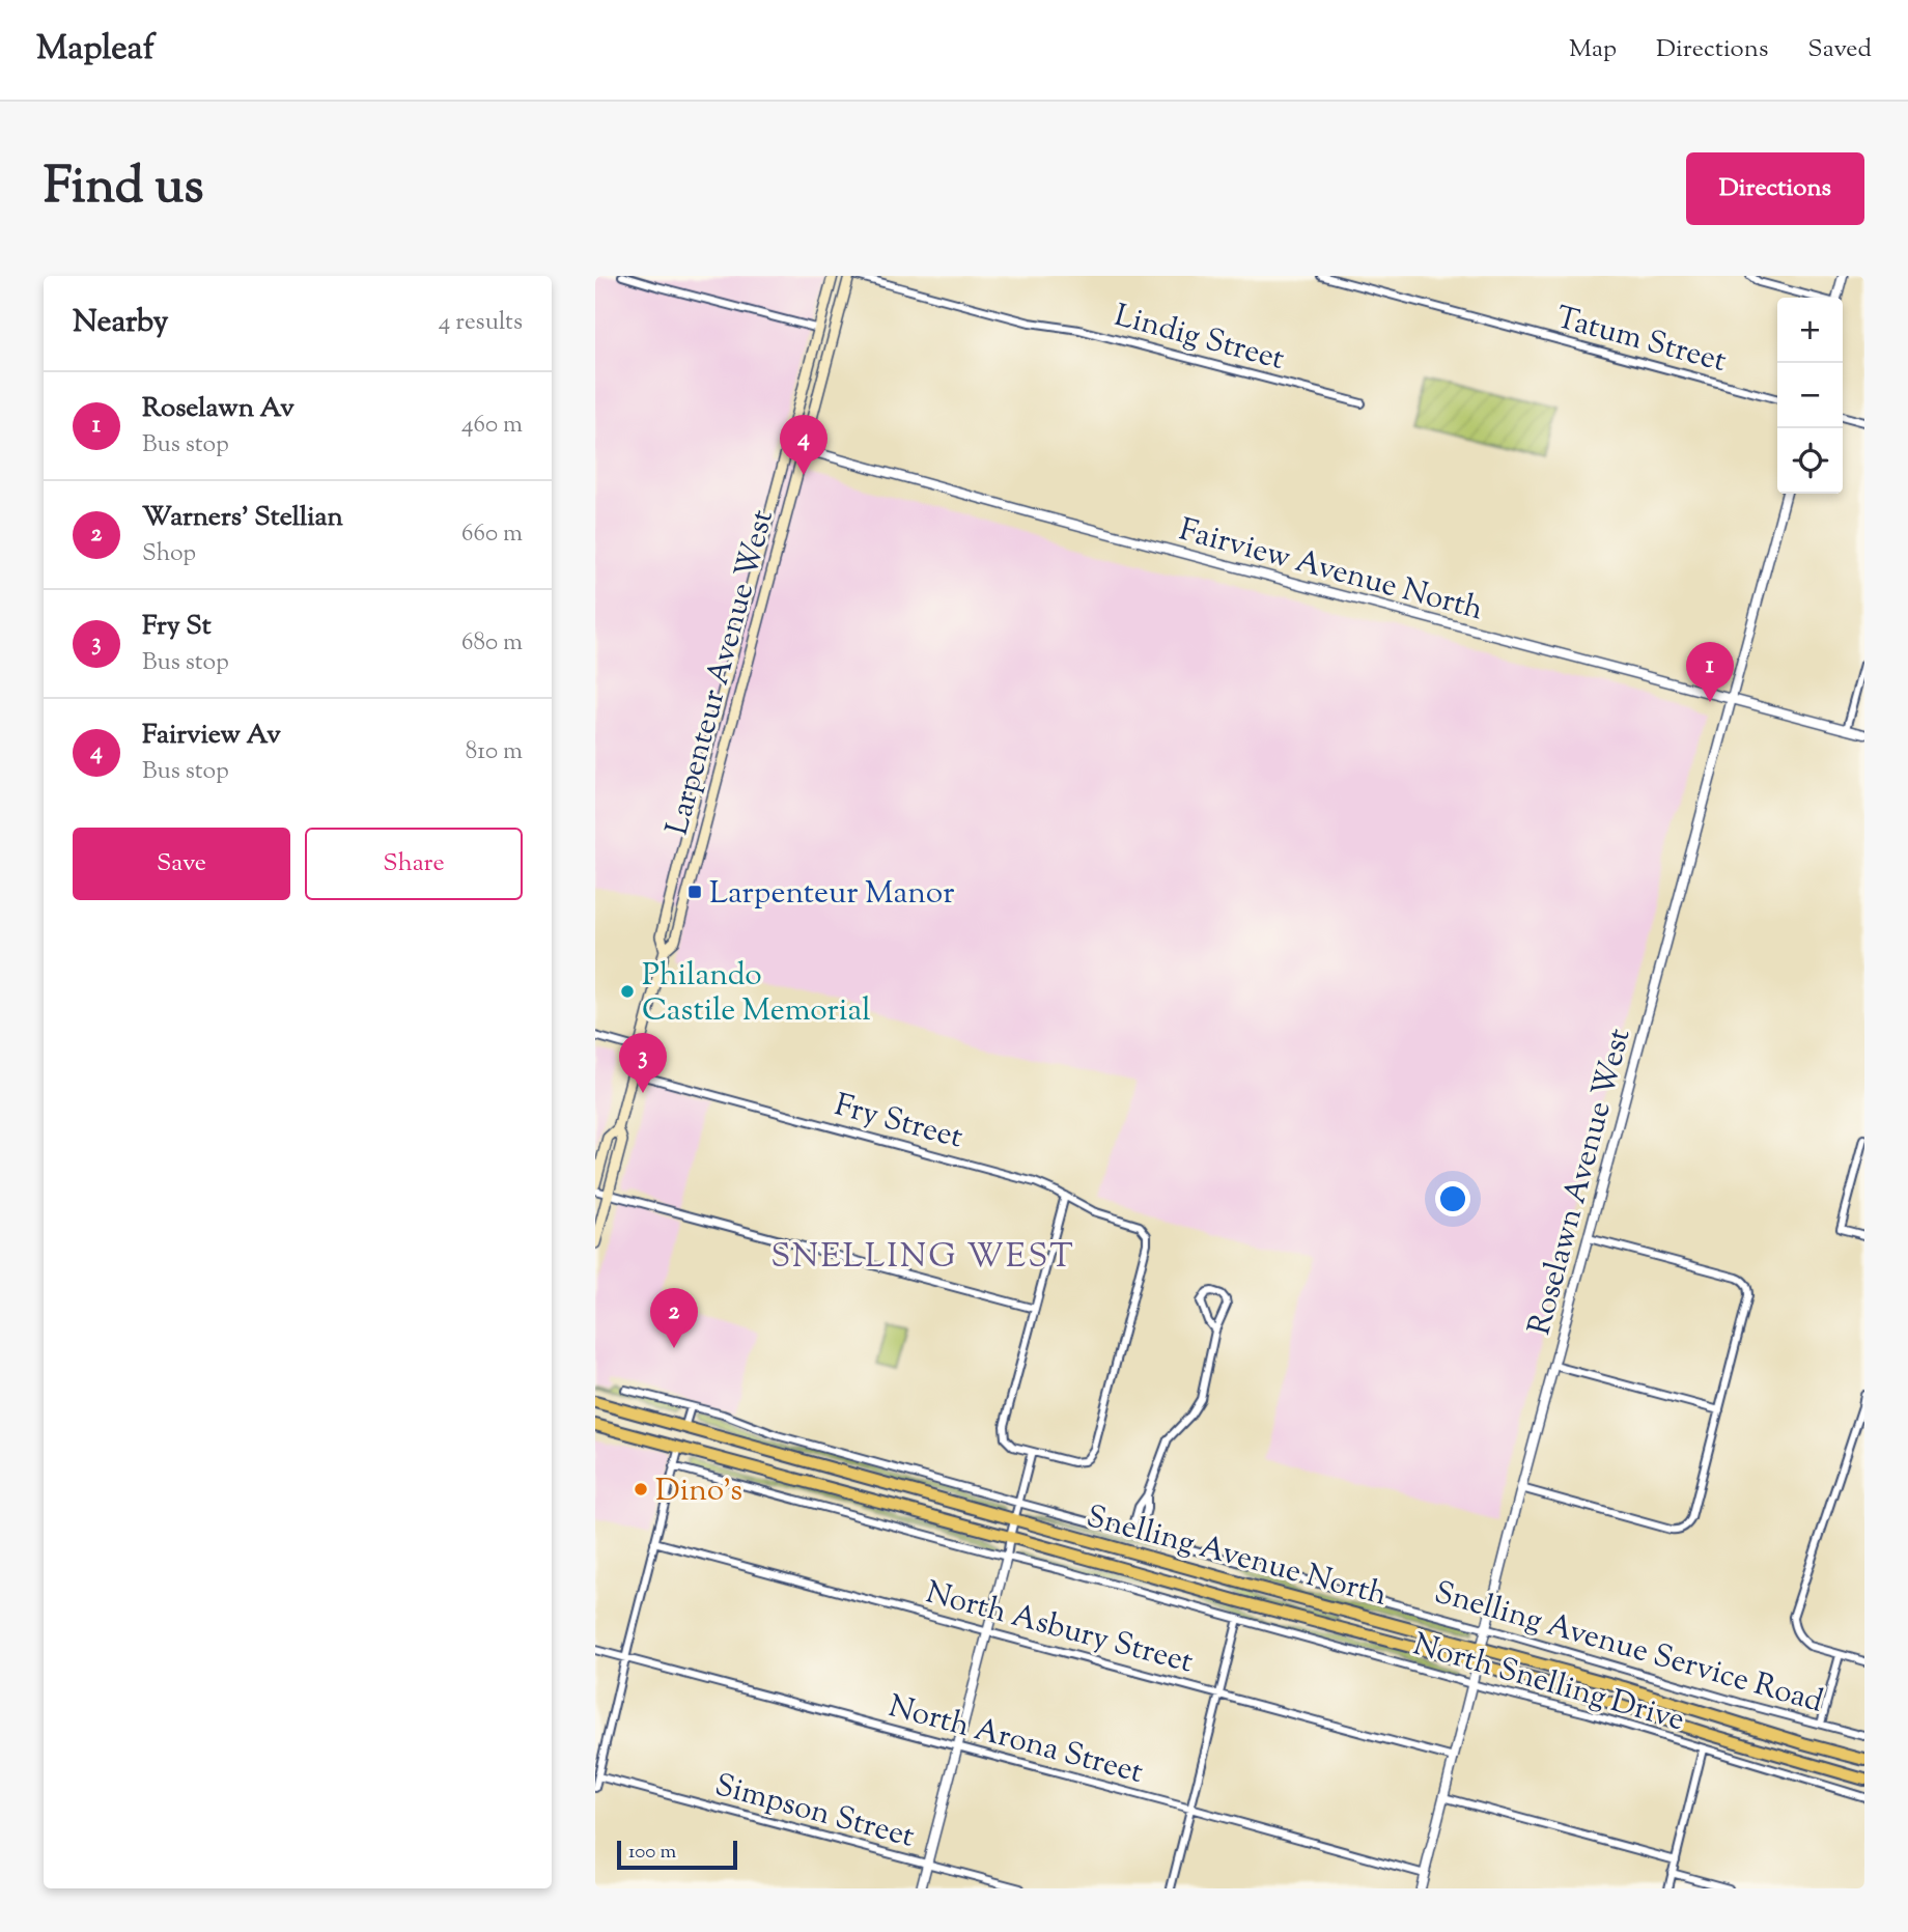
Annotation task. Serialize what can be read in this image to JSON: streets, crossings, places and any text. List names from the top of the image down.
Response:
{
  "streets": {
    "main road": ["Larpenteur Avenue West", "Snelling Avenue North"],
    "street": [
      "Lindig Street",
      "Tatum Street",
      "Fairview Avenue North",
      "Fry Street",
      "Roselawn Avenue West",
      "North Asbury Street",
      "Snelling Avenue Service Road",
      "North Snelling Drive",
      "North Arona Street",
      "Simpson Street"
    ]
  },
  "crossings": [
    ["Fairview Avenue North", "Larpenteur Avenue West"],
    ["Fairview Avenue North", "Roselawn Avenue West"],
    ["Larpenteur Avenue West", "Fry Street"],
    ["Roselawn Avenue West", "Snelling Avenue North"],
    ["Roselawn Avenue West", "North Asbury Street"],
    ["Roselawn Avenue West", "Snelling Avenue Service Road"],
    ["Roselawn Avenue West", "North Snelling Drive"],
    ["Roselawn Avenue West", "North Arona Street"]
  ],
  "districts": ["SNELLING WEST"],
  "places": {
    "transit": ["Larpenteur Manor"],
    "other": ["Philando Castile Memorial", "Dino's"]
  },
  "scale_bar": "100 m",
  "page": {
    "header": "Mapleaf",
    "nav": ["Map", "Directions", "Saved"],
    "title": "Find us",
    "buttons": [
      "Directions",
      ["Save", "Share"]
    ],
    "heading": ["Nearby", "4 results"],
    "map_buttons": ["+", "−"],
    "list": [
      {
        "mark": "1",
        "name": "Roselawn Av",
        "note": "Bus stop",
        "value": "460 m"
      },
      {
        "mark": "2",
        "name": "Warners' Stellian",
        "note": "Shop",
        "value": "660 m"
      },
      {
        "mark": "3",
        "name": "Fry St",
        "note": "Bus stop",
        "value": "680 m"
      },
      {
        "mark": "4",
        "name": "Fairview Av",
        "note": "Bus stop",
        "value": "810 m"
      }
    ],
    "pins": [
      "4",
      "1",
      "3",
      "2"
    ],
    "scale": "100 m"
  }
}
